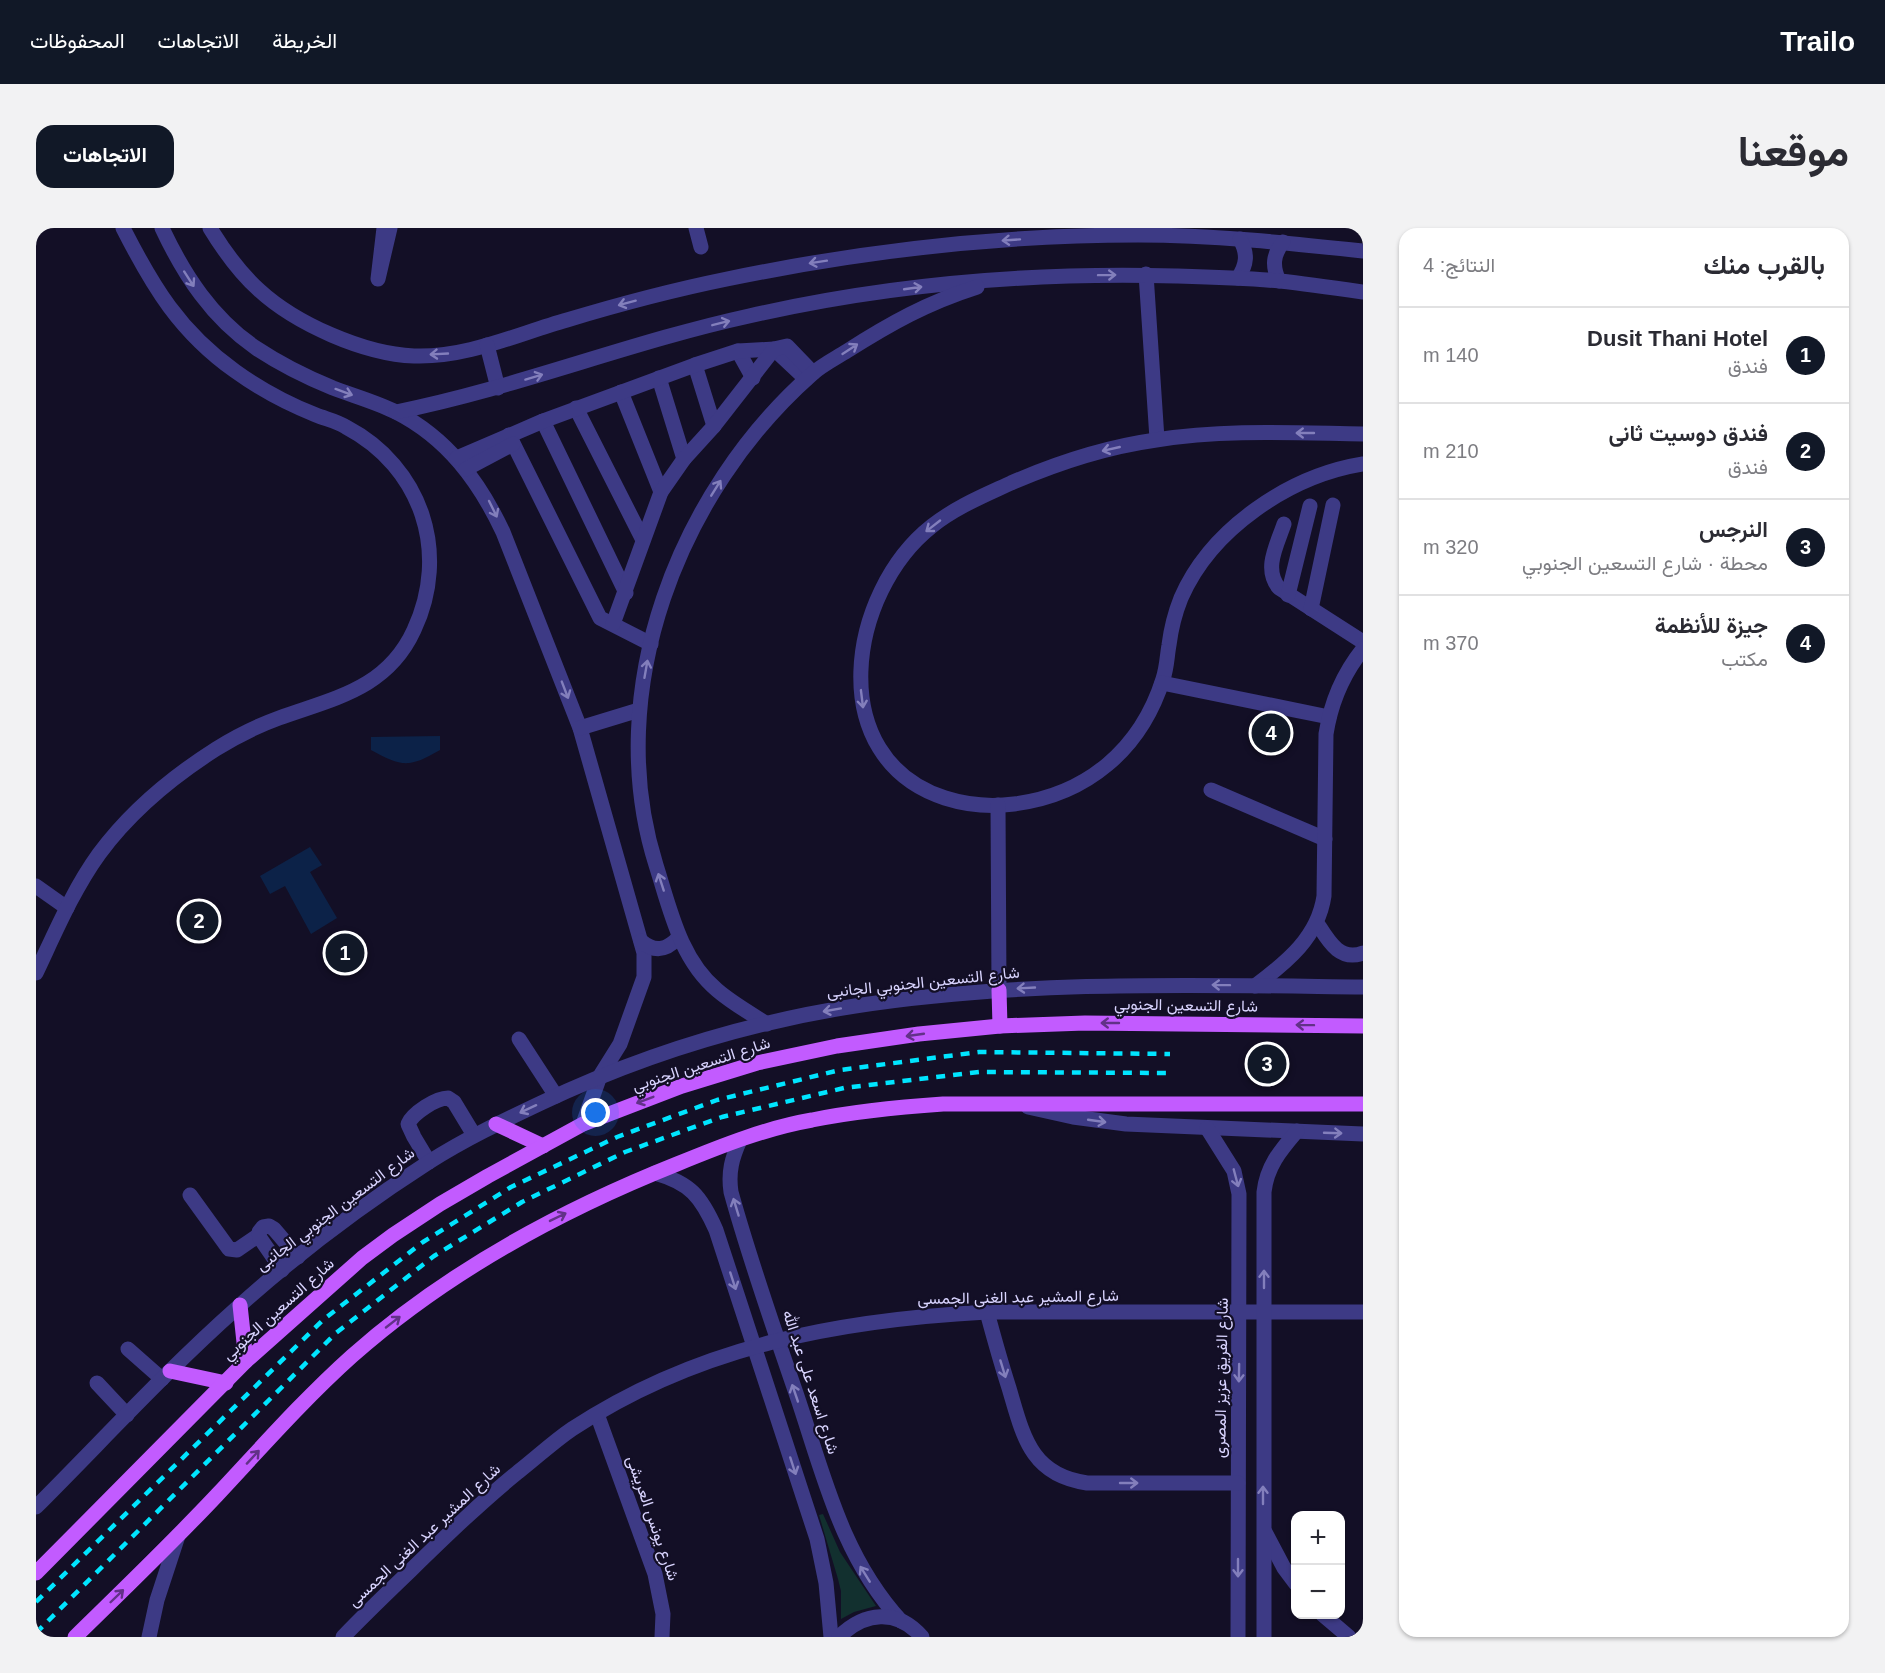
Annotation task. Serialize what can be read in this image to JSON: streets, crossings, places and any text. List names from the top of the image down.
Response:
{
  "streets": {
    "main road": ["شارع التسعين الجنوبي"],
    "street": [
      "شارع التسعين الجنوبي الجانبى",
      "شارع المشير عبد الغنى الجمسى",
      "شارع الفريق عزيز المصرى",
      "شارع اسعد على عبد الله",
      "شارع يونس العريشى"
    ]
  },
  "crossings": [
    ["شارع المشير عبد الغنى الجمسى", "شارع الفريق عزيز المصرى"],
    ["شارع المشير عبد الغنى الجمسى", "شارع اسعد على عبد الله"],
    ["شارع المشير عبد الغنى الجمسى", "شارع يونس العريشى"]
  ],
  "one_way": ["شارع التسعين الجنوبي الجانبى"],
  "page": {
    "header": "Trailo",
    "nav": ["الخريطة", "الاتجاهات", "المحفوظات"],
    "title": "موقعنا",
    "buttons": "الاتجاهات",
    "heading": ["بالقرب منك", "النتائج: 4"],
    "list": [
      {
        "mark": "1",
        "name": "Dusit Thani Hotel",
        "note": "فندق",
        "value": "140 m"
      },
      {
        "mark": "2",
        "name": "فندق دوسيت ثانى",
        "note": "فندق",
        "value": "210 m"
      },
      {
        "mark": "3",
        "name": "النرجس",
        "note": "محطة · شارع التسعين الجنوبي",
        "value": "320 m"
      },
      {
        "mark": "4",
        "name": "جيزة للأنظمة",
        "note": "مكتب",
        "value": "370 m"
      }
    ],
    "pins": [
      "4",
      "2",
      "1",
      "3"
    ],
    "map_buttons": ["+", "−"]
  }
}
